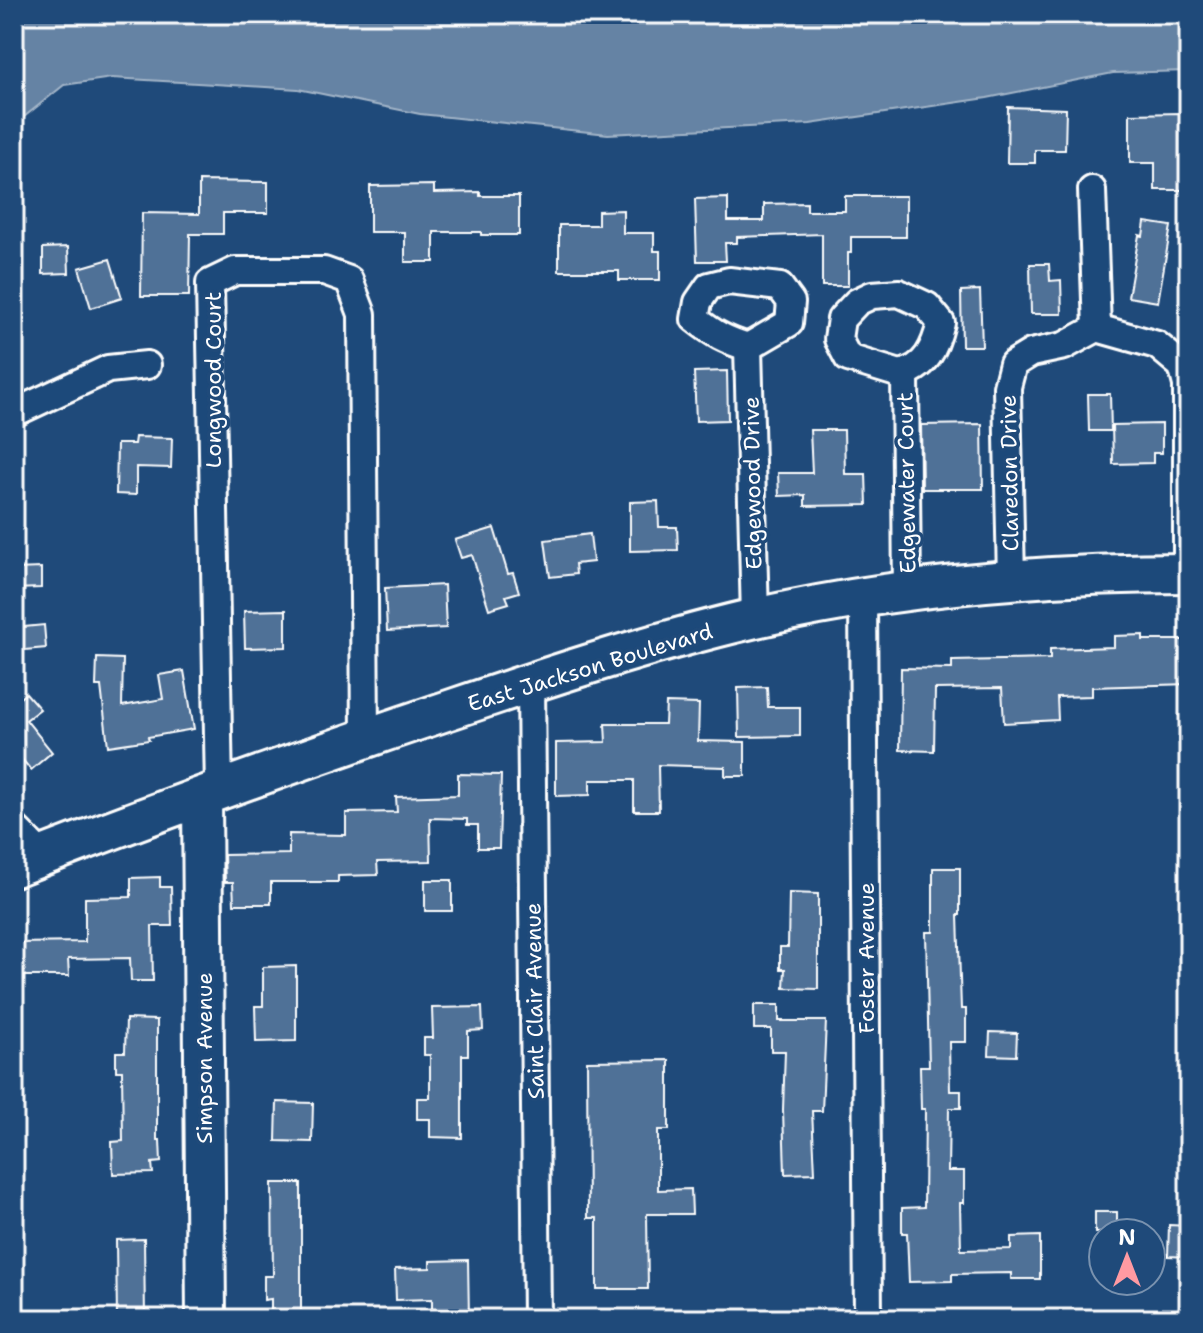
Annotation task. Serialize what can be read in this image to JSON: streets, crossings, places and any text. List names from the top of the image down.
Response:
{
  "streets": {
    "main road": ["East Jackson Boulevard", "Simpson Avenue"],
    "street": [
      "Longwood Court",
      "Claredon Drive",
      "Edgewood Drive",
      "Edgewater Court",
      "Foster Avenue",
      "Saint Clair Avenue"
    ]
  },
  "crossings": [
    ["Longwood Court", "East Jackson Boulevard"],
    ["Longwood Court", "Simpson Avenue"],
    ["Claredon Drive", "East Jackson Boulevard"],
    ["Edgewood Drive", "East Jackson Boulevard"],
    ["Edgewater Court", "East Jackson Boulevard"],
    ["East Jackson Boulevard", "Foster Avenue"],
    ["East Jackson Boulevard", "Saint Clair Avenue"],
    ["East Jackson Boulevard", "Simpson Avenue"]
  ],
  "north": "top"
}
